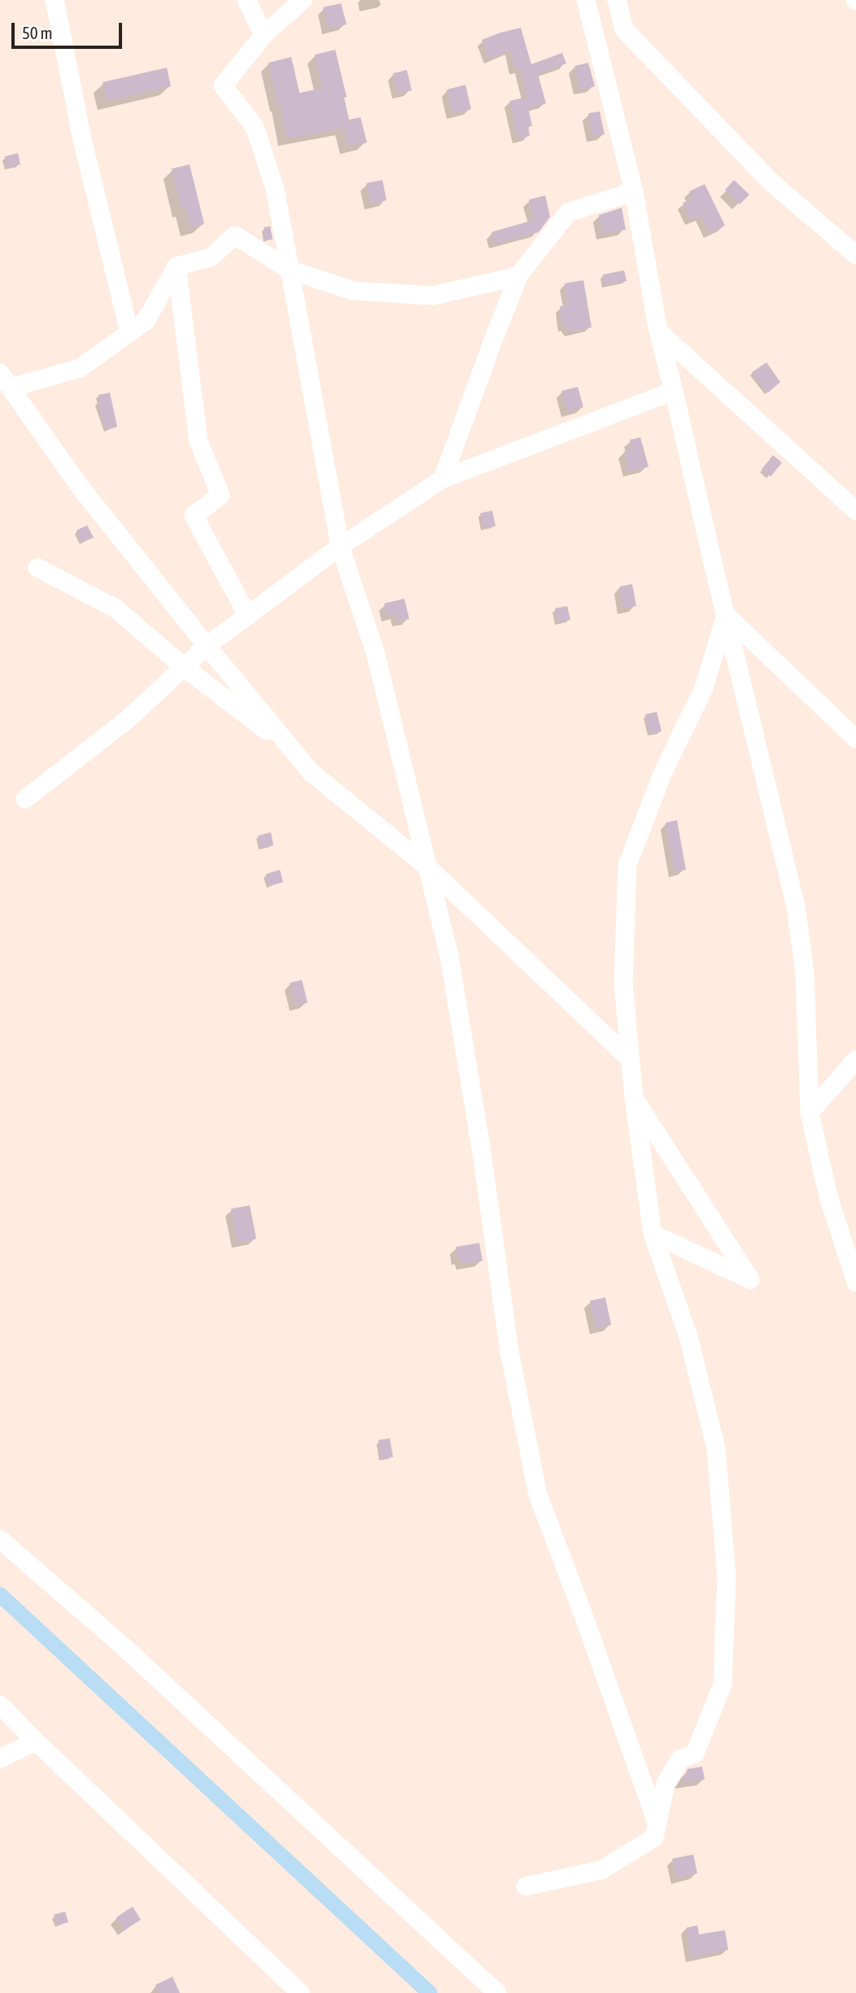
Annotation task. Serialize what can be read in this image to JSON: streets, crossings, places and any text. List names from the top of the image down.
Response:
{
  "scale_bar": "50 m"
}
